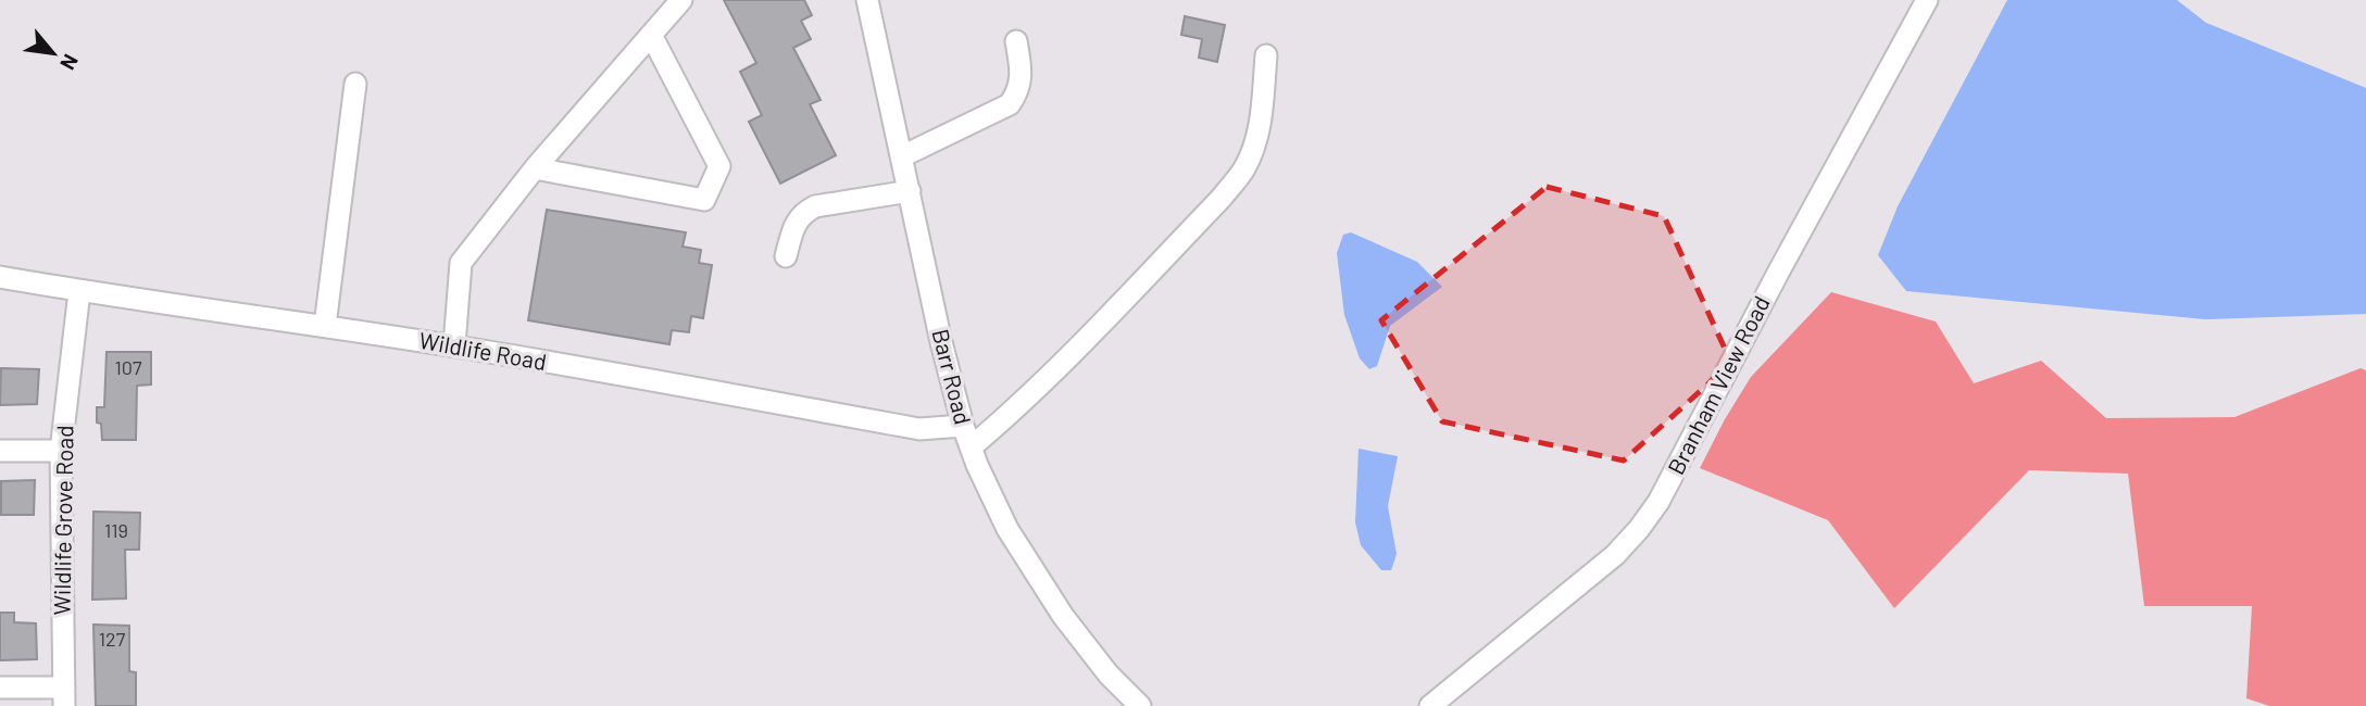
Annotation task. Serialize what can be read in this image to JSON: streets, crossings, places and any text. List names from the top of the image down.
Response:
{
  "streets": {
    "street": [
      "Wildlife Road",
      "Barr Road",
      "Branham View Road",
      "Wildlife Grove Road"
    ]
  },
  "crossings": [
    ["Wildlife Road", "Barr Road"],
    ["Wildlife Road", "Wildlife Grove Road"]
  ],
  "house_numbers": ["107", "119", "127"],
  "north": "bottom right"
}
